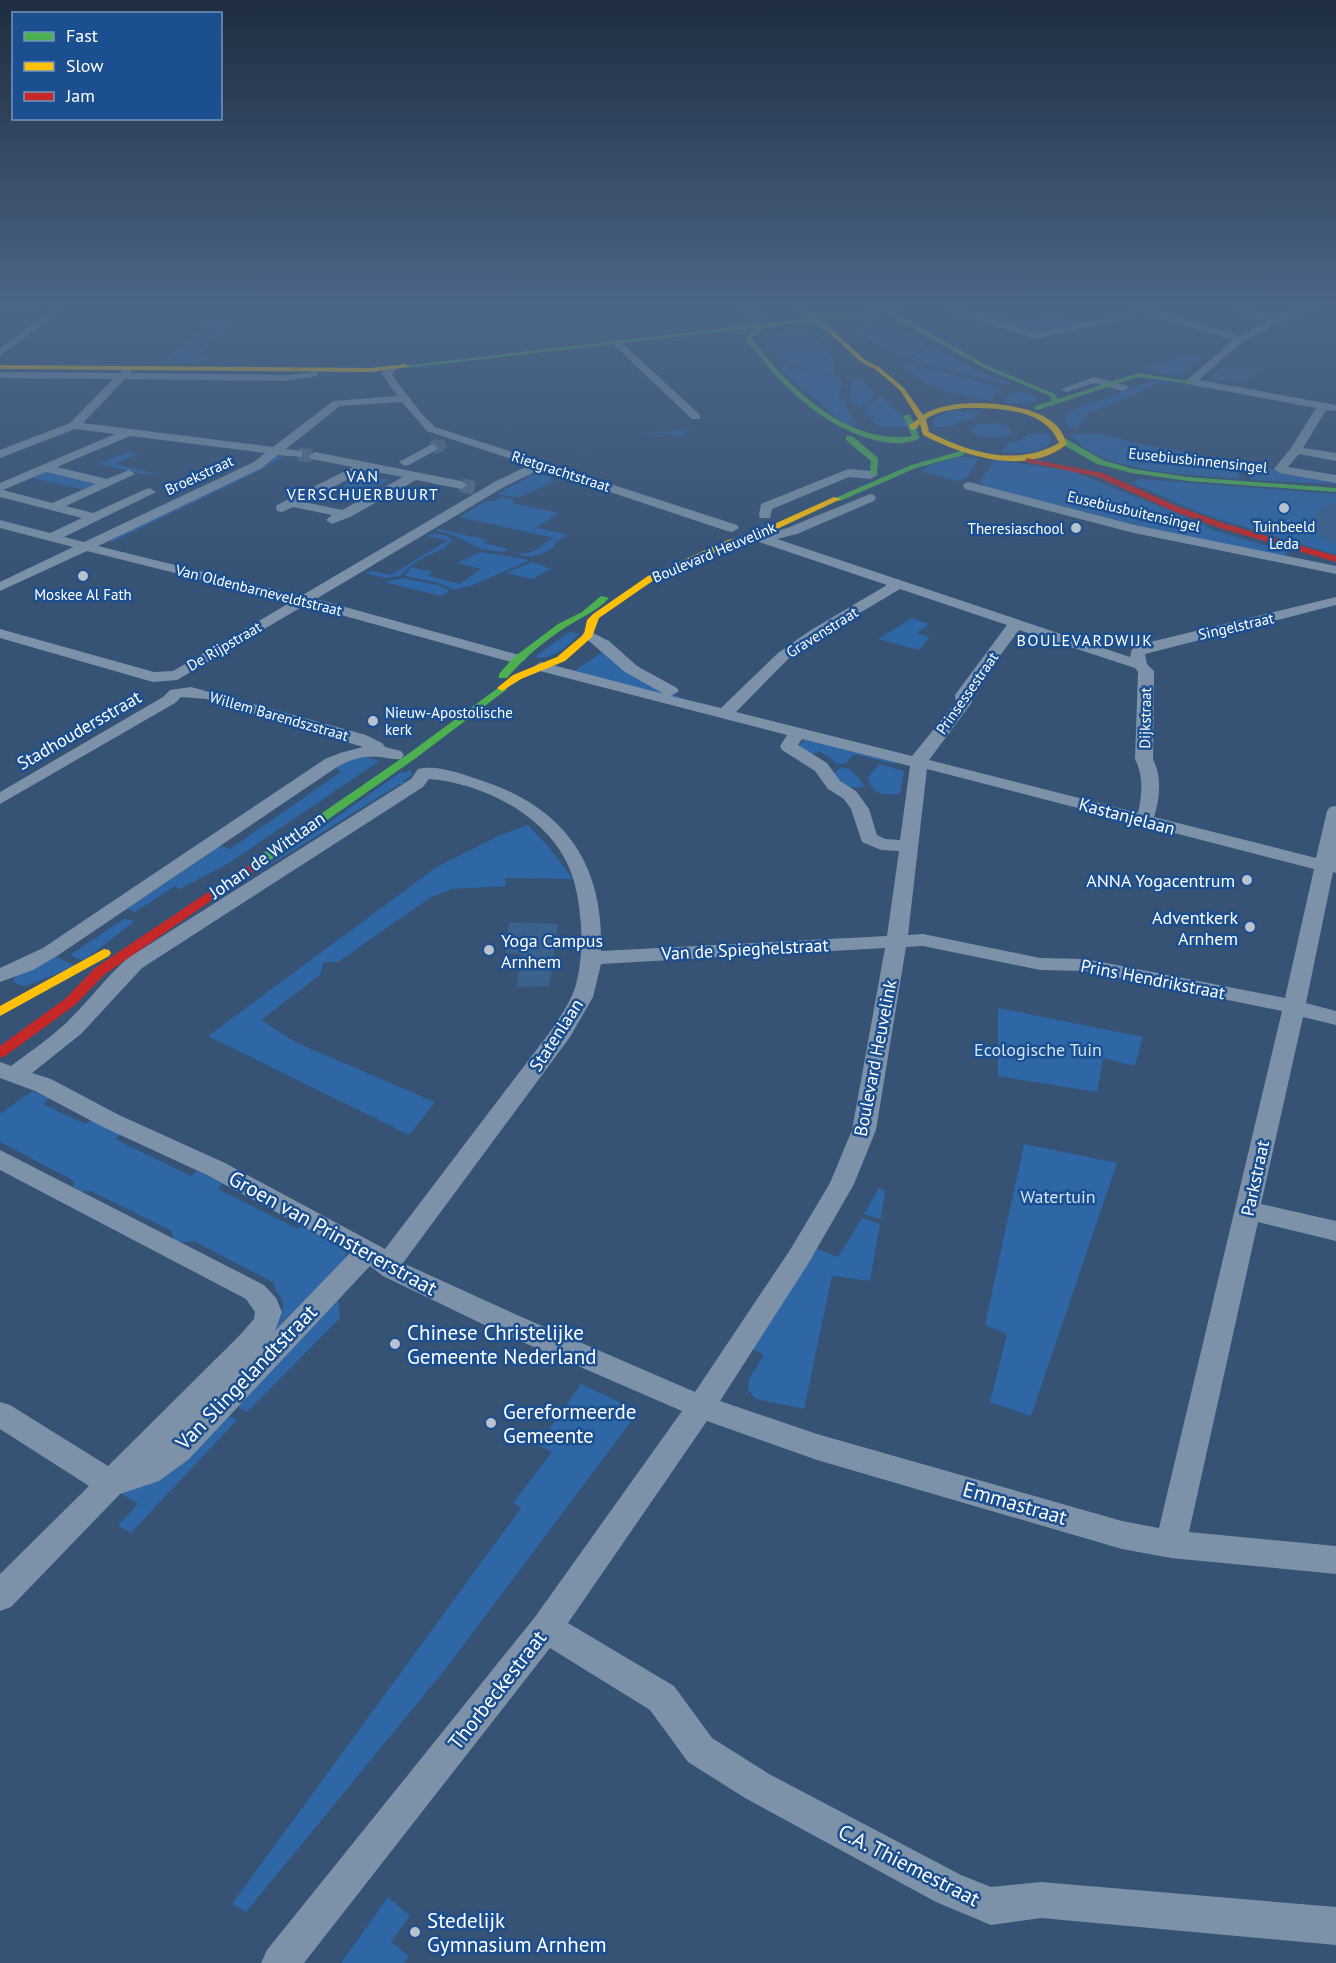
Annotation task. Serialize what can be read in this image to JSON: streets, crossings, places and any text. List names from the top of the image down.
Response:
{
  "streets": {
    "main road": [
      "Eusebiusbinnensingel",
      "Eusebiusbuitensingel",
      "Boulevard Heuvelink",
      "Johan de Wittlaan"
    ],
    "street": [
      "Rietgrachtstraat",
      "Broekstraat",
      "Van Oldenbarneveldtstraat",
      "Singelstraat",
      "Gravenstraat",
      "De Rijpstraat",
      "Prinsessestraat",
      "Willem Barendszstraat",
      "Dijkstraat",
      "Stadhoudersstraat",
      "Kastanjelaan",
      "Van de Spieghelstraat",
      "Prins Hendrikstraat",
      "Statenlaan",
      "Parkstraat",
      "Groen van Prinstererstraat",
      "Van Slingelandtstraat",
      "Emmastraat",
      "Thorbeckestraat",
      "C.A. Thiemestraat"
    ]
  },
  "crossings": [
    ["Rietgrachtstraat", "Broekstraat"],
    ["Rietgrachtstraat", "Boulevard Heuvelink"],
    ["Rietgrachtstraat", "Singelstraat"],
    ["Rietgrachtstraat", "Gravenstraat"],
    ["Rietgrachtstraat", "De Rijpstraat"],
    ["Rietgrachtstraat", "Prinsessestraat"],
    ["Rietgrachtstraat", "Dijkstraat"],
    ["Broekstraat", "Van Oldenbarneveldtstraat"],
    ["Boulevard Heuvelink", "Van Oldenbarneveldtstraat"],
    ["Boulevard Heuvelink", "Prinsessestraat"],
    ["Boulevard Heuvelink", "Kastanjelaan"],
    ["Boulevard Heuvelink", "Johan de Wittlaan"],
    ["Boulevard Heuvelink", "Van de Spieghelstraat"],
    ["Boulevard Heuvelink", "Prins Hendrikstraat"],
    ["Boulevard Heuvelink", "Groen van Prinstererstraat"],
    ["Boulevard Heuvelink", "Emmastraat"],
    ["Boulevard Heuvelink", "Thorbeckestraat"],
    ["Van Oldenbarneveldtstraat", "De Rijpstraat"],
    ["Van Oldenbarneveldtstraat", "Johan de Wittlaan"],
    ["Singelstraat", "Dijkstraat"],
    ["Prinsessestraat", "Kastanjelaan"],
    ["Willem Barendszstraat", "Stadhoudersstraat"],
    ["Dijkstraat", "Kastanjelaan"],
    ["Kastanjelaan", "Parkstraat"],
    ["Johan de Wittlaan", "Statenlaan"],
    ["Johan de Wittlaan", "Groen van Prinstererstraat"],
    ["Van de Spieghelstraat", "Prins Hendrikstraat"],
    ["Van de Spieghelstraat", "Statenlaan"],
    ["Prins Hendrikstraat", "Parkstraat"],
    ["Statenlaan", "Groen van Prinstererstraat"],
    ["Statenlaan", "Van Slingelandtstraat"],
    ["Parkstraat", "Emmastraat"],
    ["Groen van Prinstererstraat", "Van Slingelandtstraat"],
    ["Groen van Prinstererstraat", "Emmastraat"],
    ["Groen van Prinstererstraat", "Thorbeckestraat"],
    ["Emmastraat", "Thorbeckestraat"],
    ["Thorbeckestraat", "C.A. Thiemestraat"]
  ],
  "districts": ["VAN VERSCHUERBUURT", "BOULEVARDWIJK"],
  "parks": ["Ecologische Tuin", "Watertuin"],
  "places": [
    "Tuinbeeld Leda",
    "Theresiaschool",
    "Moskee Al Fath",
    "Nieuw-Apostolische kerk",
    "ANNA Yogacentrum",
    "Adventkerk Arnhem",
    "Yoga Campus Arnhem",
    "Chinese Christelijke Gemeente Nederland",
    "Gereformeerde Gemeente",
    "Stedelijk Gymnasium Arnhem"
  ],
  "legend": ["Fast", "Slow", "Jam"]
}
